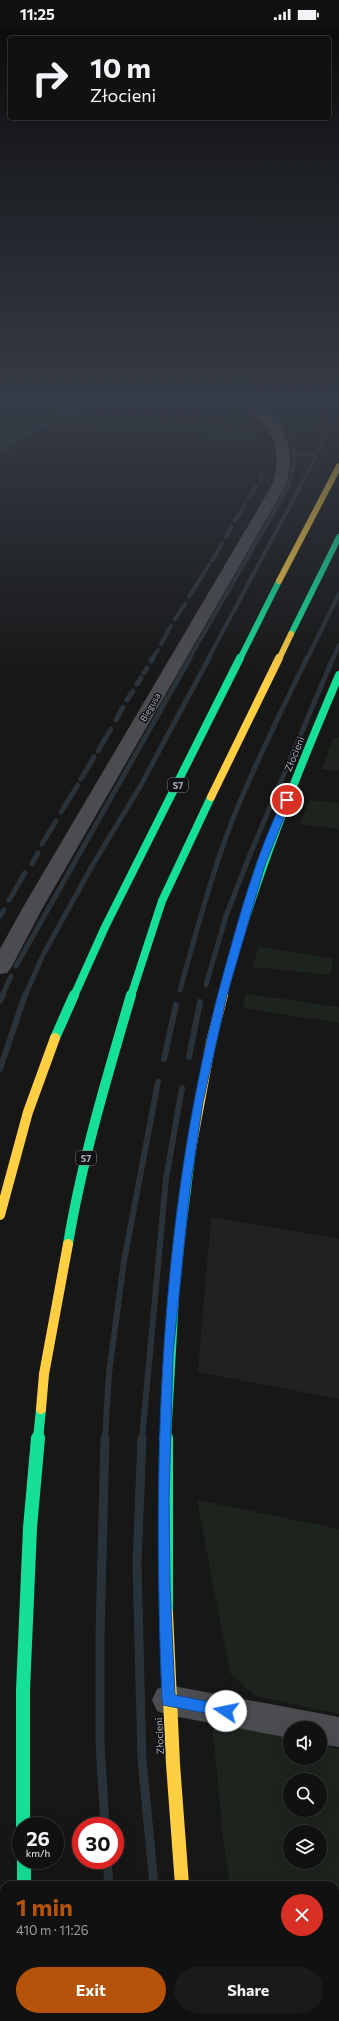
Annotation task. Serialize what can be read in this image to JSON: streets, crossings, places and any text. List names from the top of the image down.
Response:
{
  "streets": {
    "main road": ["Złocieni", "S7"],
    "street": ["Biegusa"]
  },
  "page": {
    "status": "11:25",
    "turn": ["10 m", "Złocieni"],
    "speed": "26 km/h",
    "limit": "30",
    "heading": ["1 min", "410 m · 11:26"],
    "buttons": ["Exit", "Share"]
  }
}
